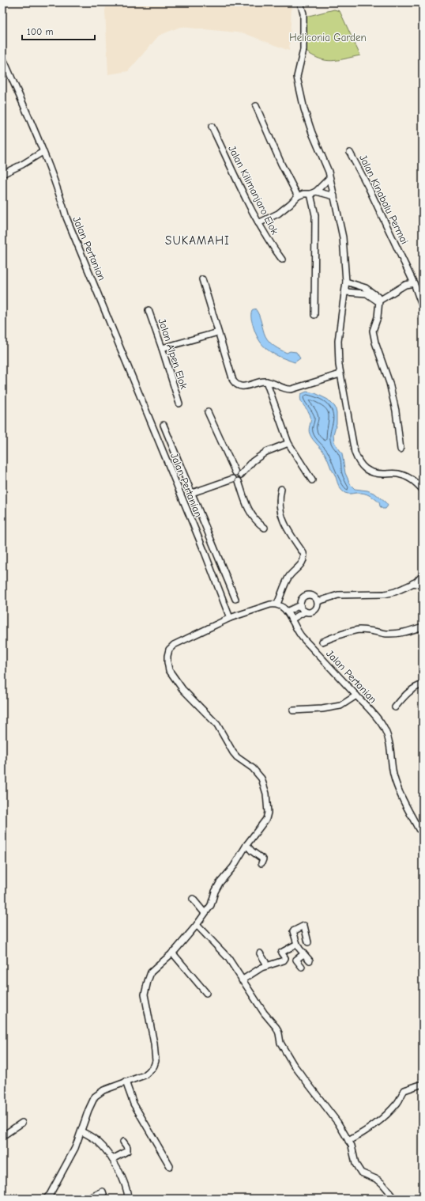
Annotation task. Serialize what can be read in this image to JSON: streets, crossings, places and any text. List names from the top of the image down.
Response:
{
  "streets": {
    "street": [
      "Jalan Kilimanjaro Elok",
      "Jalan Kinabalu Permai",
      "Jalan Pertanian",
      "Jalan Alpen Elok"
    ]
  },
  "districts": ["SUKAMAHI"],
  "parks": ["Heliconia Garden"],
  "scale_bar": "100 m"
}
